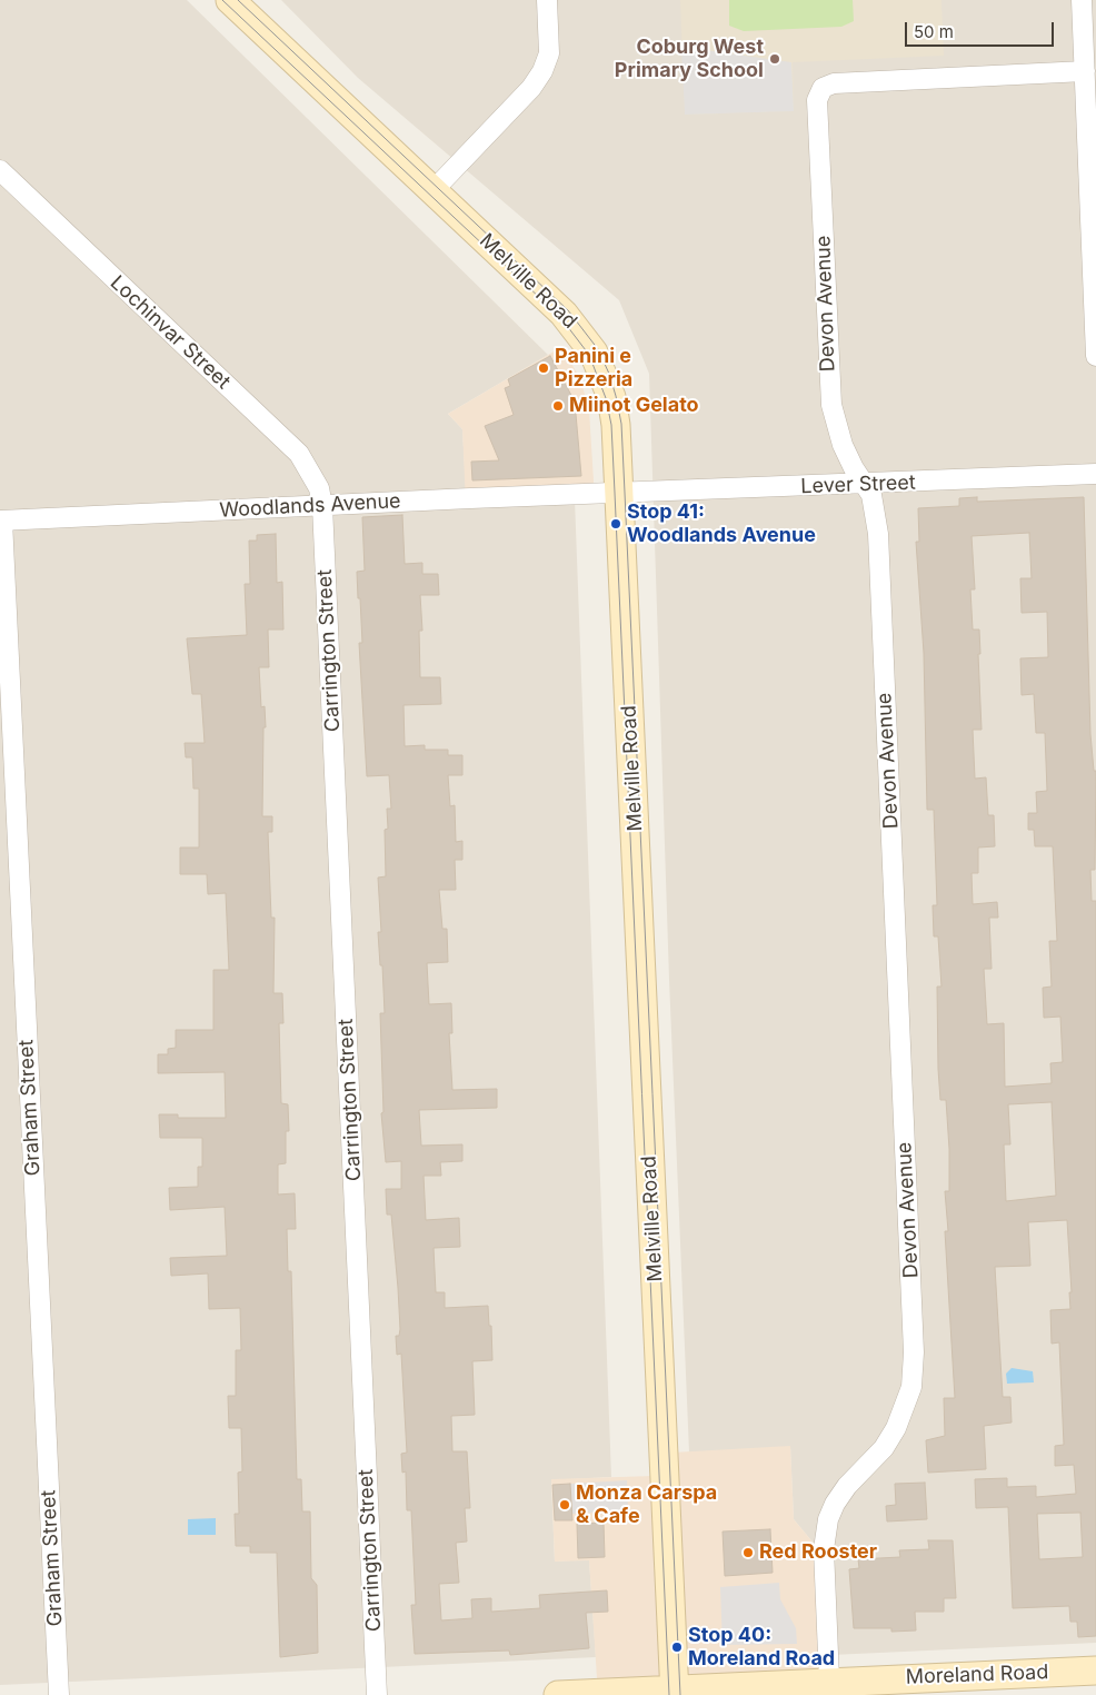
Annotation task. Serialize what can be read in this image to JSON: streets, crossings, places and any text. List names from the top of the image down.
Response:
{
  "streets": {
    "main road": ["Melville Road", "Moreland Road"],
    "street": [
      "Devon Avenue",
      "Lochinvar Street",
      "Lever Street",
      "Woodlands Avenue",
      "Carrington Street",
      "Graham Street"
    ]
  },
  "crossings": [
    ["Melville Road", "Lever Street"],
    ["Melville Road", "Woodlands Avenue"],
    ["Melville Road", "Moreland Road"],
    ["Devon Avenue", "Lever Street"],
    ["Devon Avenue", "Moreland Road"],
    ["Lochinvar Street", "Woodlands Avenue"],
    ["Lochinvar Street", "Carrington Street"],
    ["Lever Street", "Woodlands Avenue"],
    ["Woodlands Avenue", "Carrington Street"],
    ["Woodlands Avenue", "Graham Street"]
  ],
  "places": [
    "Coburg West Primary School",
    "Panini e Pizzeria",
    "Miinot Gelato",
    "Stop 41: Woodlands Avenue",
    "Monza Carspa & Cafe",
    "Red Rooster",
    "Stop 40: Moreland Road"
  ],
  "scale_bar": "50 m"
}
